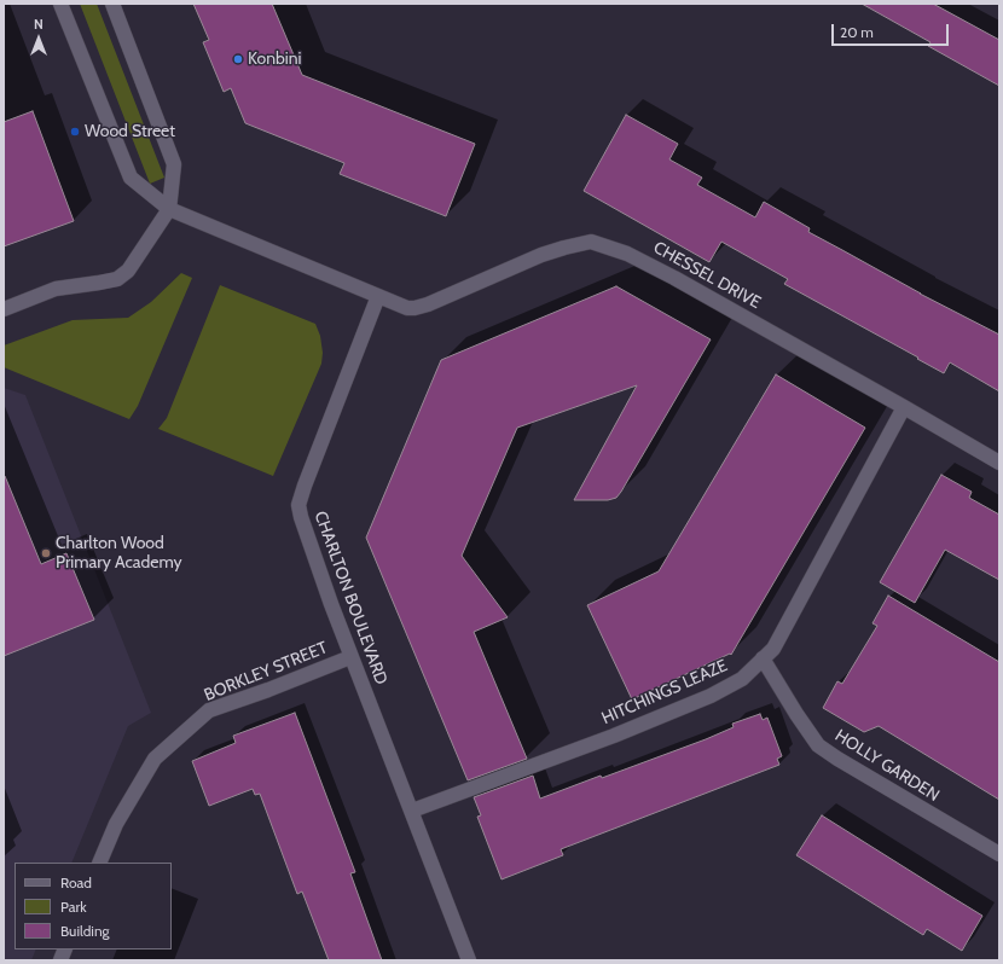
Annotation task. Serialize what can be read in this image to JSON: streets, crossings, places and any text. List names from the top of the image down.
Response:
{
  "streets": {
    "street": [
      "CHESSEL DRIVE",
      "CHARLTON BOULEVARD",
      "BORKLEY STREET",
      "HITCHINGS LEAZE",
      "HOLLY GARDEN"
    ]
  },
  "crossings": [
    ["CHESSEL DRIVE", "CHARLTON BOULEVARD"],
    ["CHESSEL DRIVE", "HITCHINGS LEAZE"],
    ["CHARLTON BOULEVARD", "BORKLEY STREET"],
    ["CHARLTON BOULEVARD", "HITCHINGS LEAZE"],
    ["HITCHINGS LEAZE", "HOLLY GARDEN"]
  ],
  "places": ["Konbini", "Wood Street", "Charlton Wood Primary Academy"],
  "legend": ["Road", "Park", "Building"],
  "scale_bar": "20 m",
  "north": "top"
}
